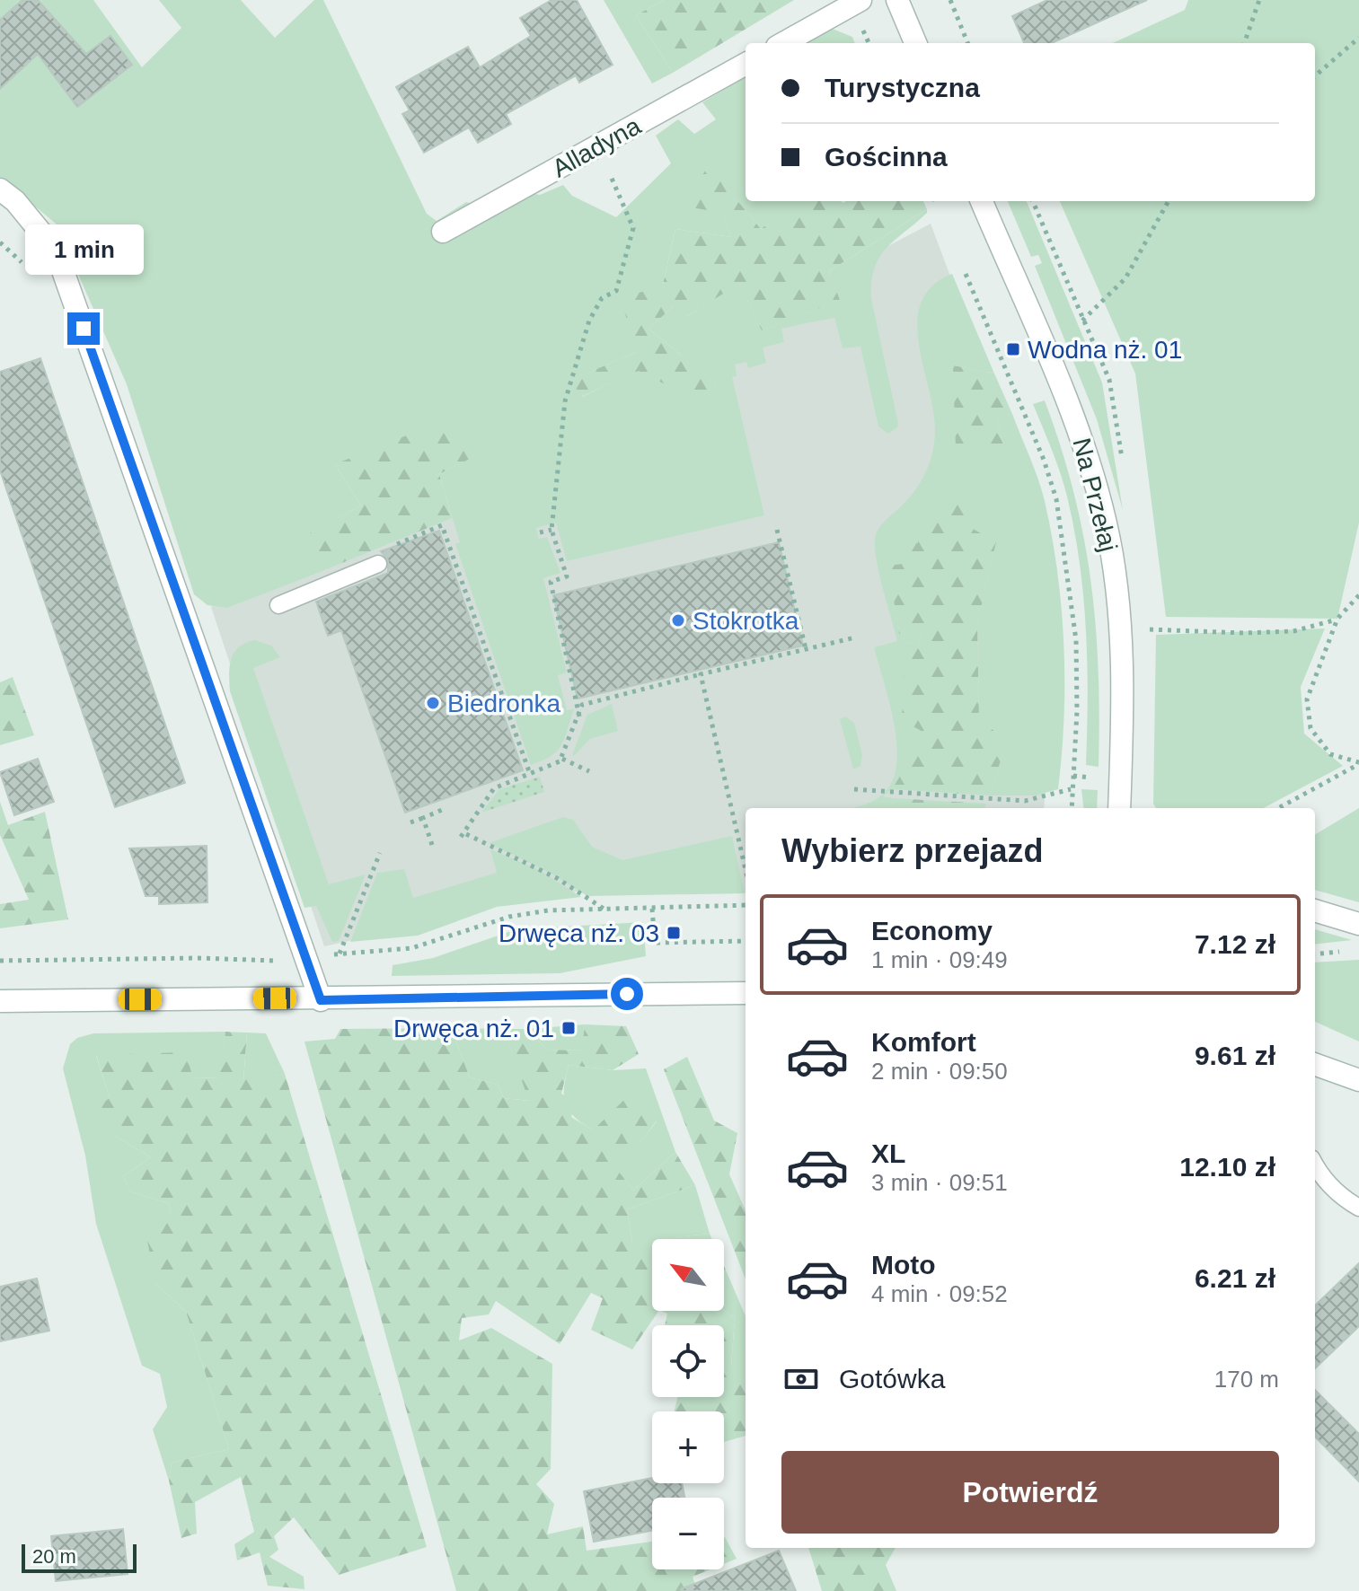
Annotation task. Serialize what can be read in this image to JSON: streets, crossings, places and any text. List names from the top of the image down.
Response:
{
  "streets": {
    "street": ["Alladyna", "Na Przełaj"]
  },
  "places": {
    "transit": ["Wodna nż. 01", "Drwęca nż. 03", "Drwęca nż. 01"],
    "other": ["Stokrotka", "Biedronka"]
  },
  "scale_bar": "20 m",
  "north": "top left",
  "page": {
    "banner": ["Turystyczna", "Gościnna"],
    "bubble": "1 min",
    "heading": "Wybierz przejazd",
    "list": [
      {
        "name": "Economy",
        "note": "1 min · 09:49",
        "value": "7.12 zł"
      },
      {
        "name": "Komfort",
        "note": "2 min · 09:50",
        "value": "9.61 zł"
      },
      {
        "name": "XL",
        "note": "3 min · 09:51",
        "value": "12.10 zł"
      },
      {
        "name": "Moto",
        "note": "4 min · 09:52",
        "value": "6.21 zł"
      }
    ],
    "map_buttons": ["+", "−"],
    "pay": ["Gotówka", "170 m"],
    "buttons": "Potwierdź",
    "scale": "20 m"
  }
}
